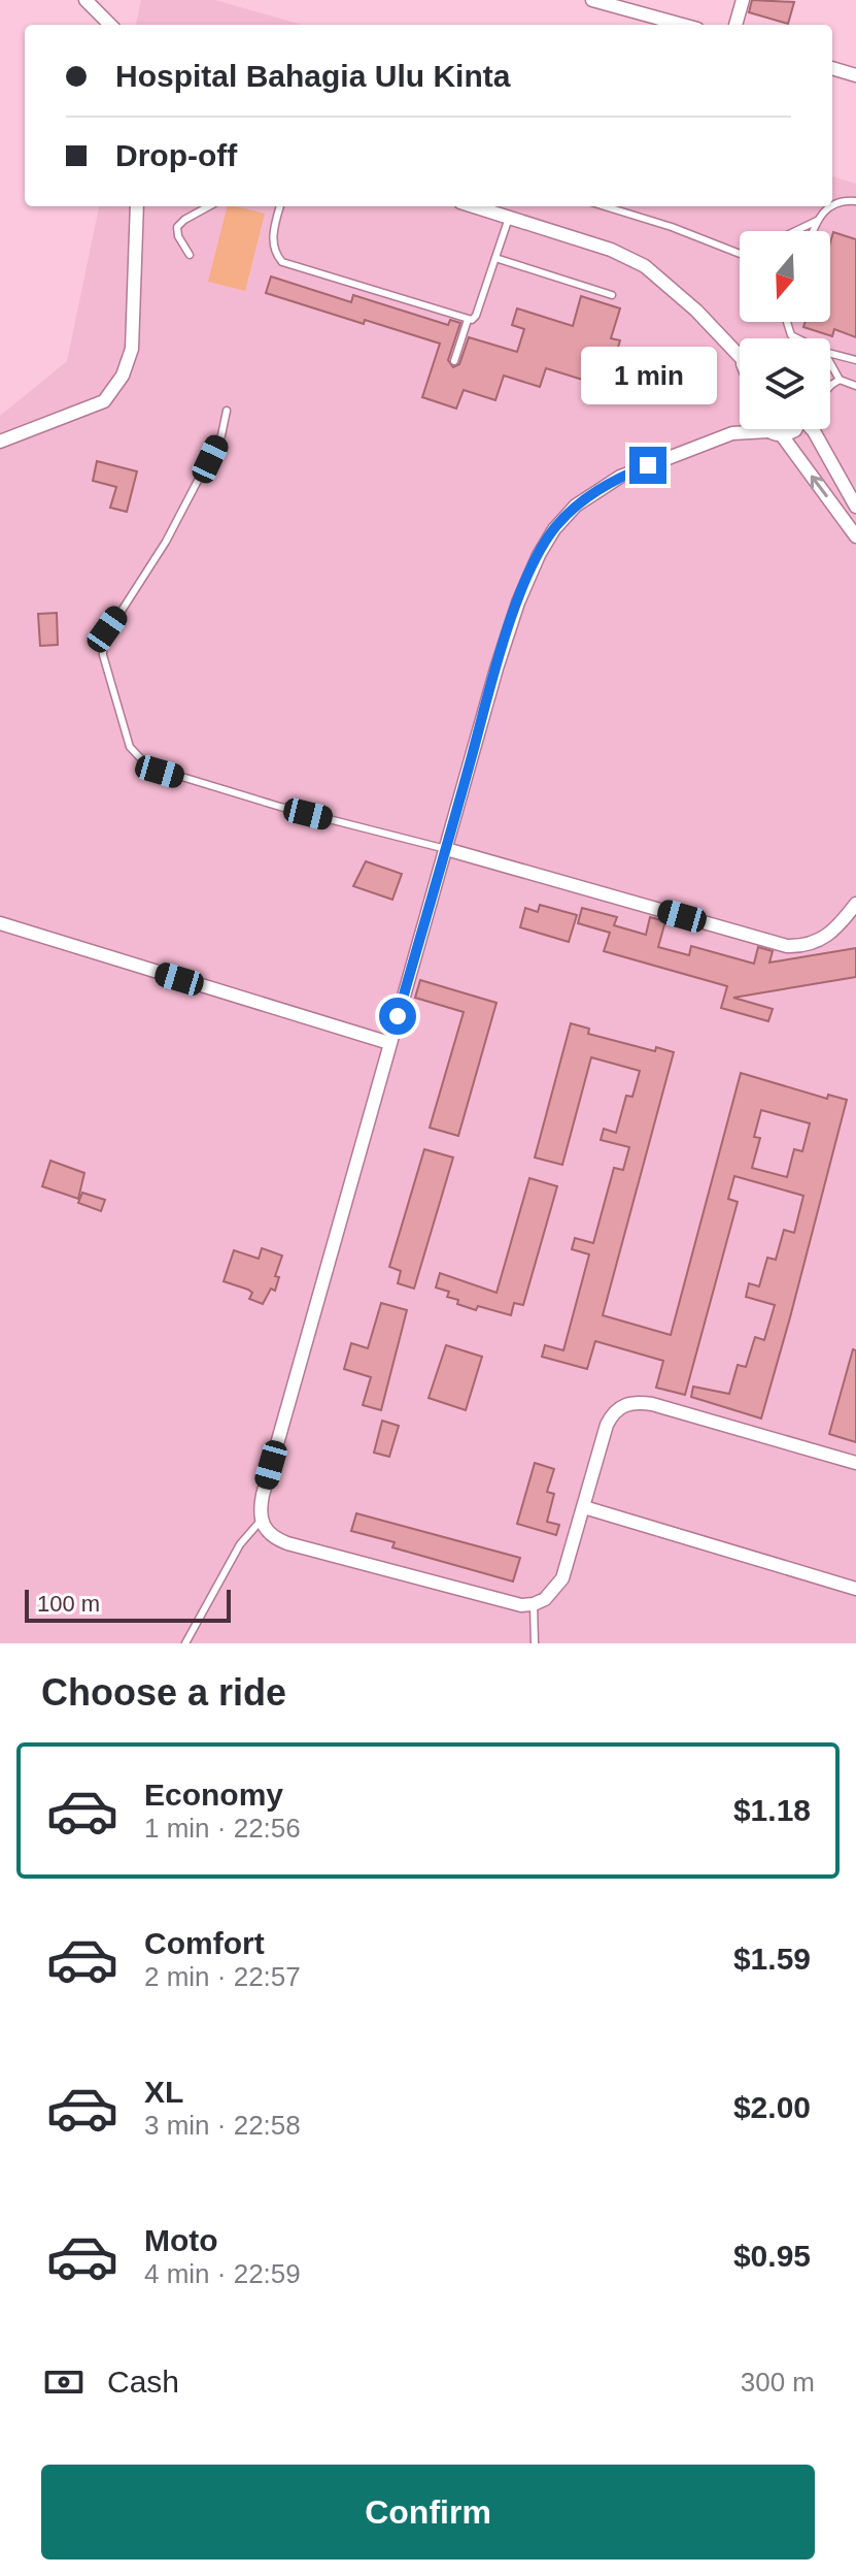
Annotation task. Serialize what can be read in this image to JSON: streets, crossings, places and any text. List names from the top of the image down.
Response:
{
  "scale_bar": "100 m",
  "north": "bottom",
  "page": {
    "banner": ["Hospital Bahagia Ulu Kinta", "Drop-off"],
    "bubble": "1 min",
    "scale": "100 m",
    "heading": "Choose a ride",
    "list": [
      {
        "name": "Economy",
        "note": "1 min · 22:56",
        "value": "$1.18"
      },
      {
        "name": "Comfort",
        "note": "2 min · 22:57",
        "value": "$1.59"
      },
      {
        "name": "XL",
        "note": "3 min · 22:58",
        "value": "$2.00"
      },
      {
        "name": "Moto",
        "note": "4 min · 22:59",
        "value": "$0.95"
      }
    ],
    "pay": ["Cash", "300 m"],
    "buttons": "Confirm"
  }
}
